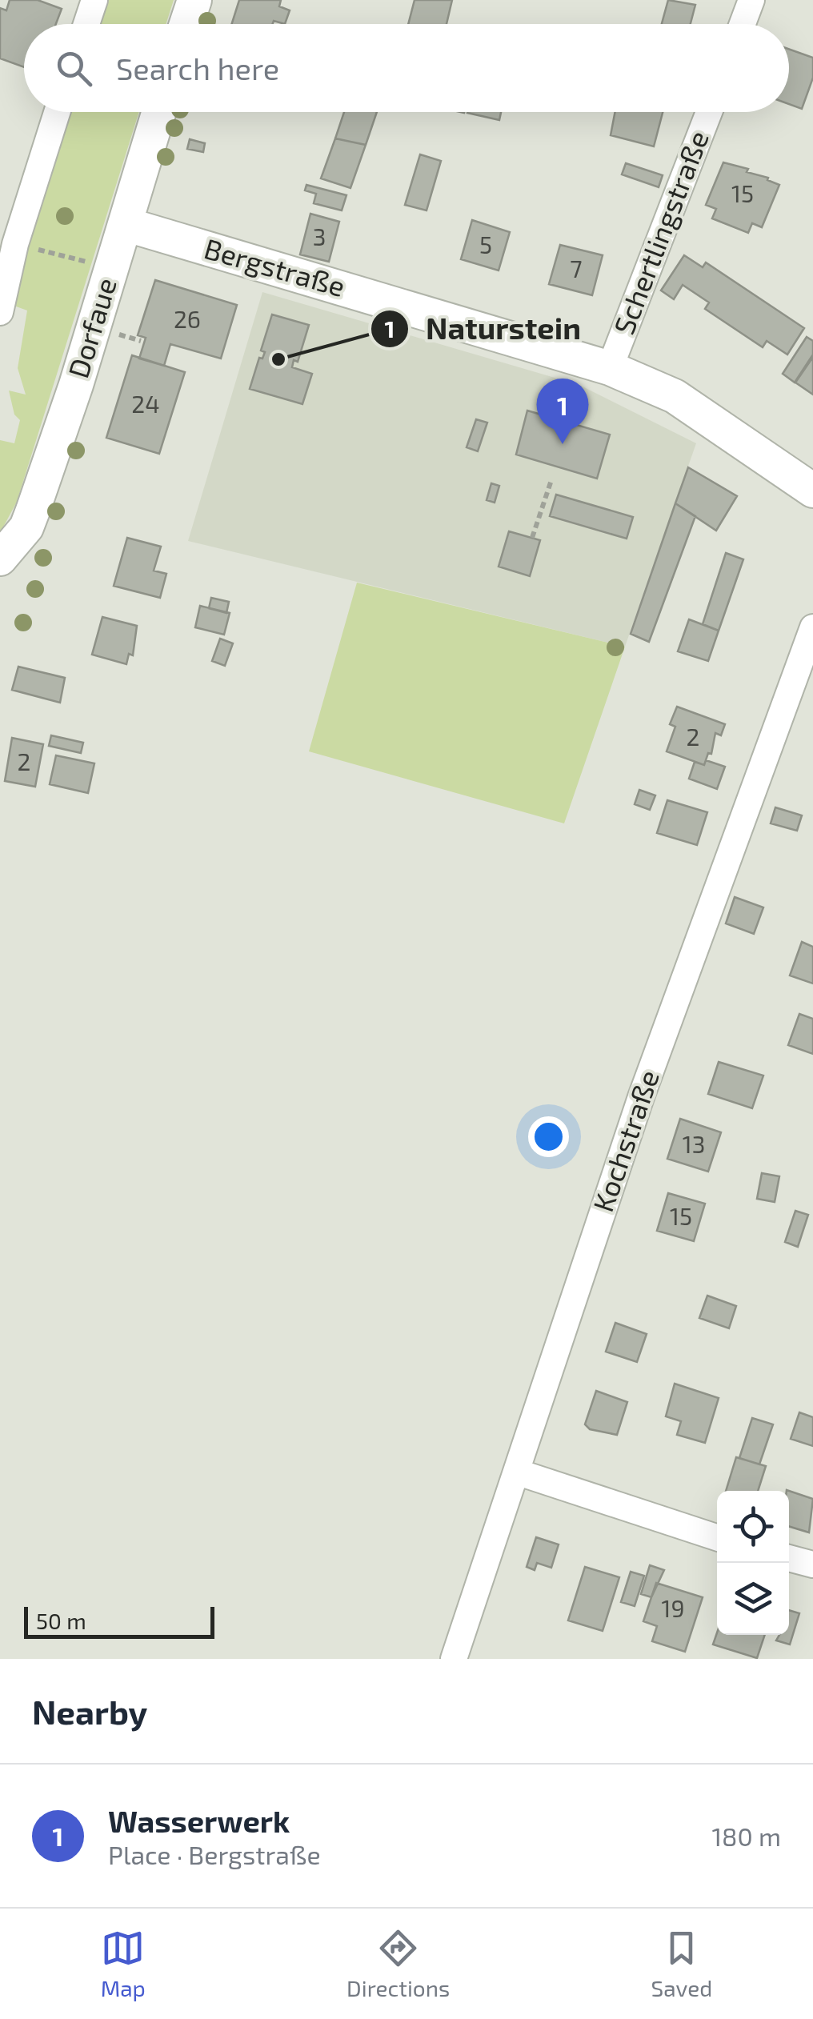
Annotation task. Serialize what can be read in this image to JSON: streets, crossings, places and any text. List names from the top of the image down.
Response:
{
  "streets": {
    "street": [
      "Schertlingstraße",
      "Bergstraße",
      "Dorfaue",
      "Kochstraße"
    ]
  },
  "crossings": [
    ["Schertlingstraße", "Bergstraße"],
    ["Bergstraße", "Dorfaue"]
  ],
  "places": ["Naturstein"],
  "house_numbers": [
    "15",
    "3",
    "5",
    "7",
    "26",
    "24",
    "2",
    "2",
    "13",
    "15",
    "19"
  ],
  "scale_bar": "50 m",
  "page": {
    "search": "Search here",
    "pins": "1",
    "scale": "50 m",
    "heading": "Nearby",
    "list": [
      {
        "mark": "1",
        "name": "Wasserwerk",
        "note": "Place · Bergstraße",
        "value": "180 m"
      }
    ],
    "nav": ["Map", "Directions", "Saved"]
  }
}
